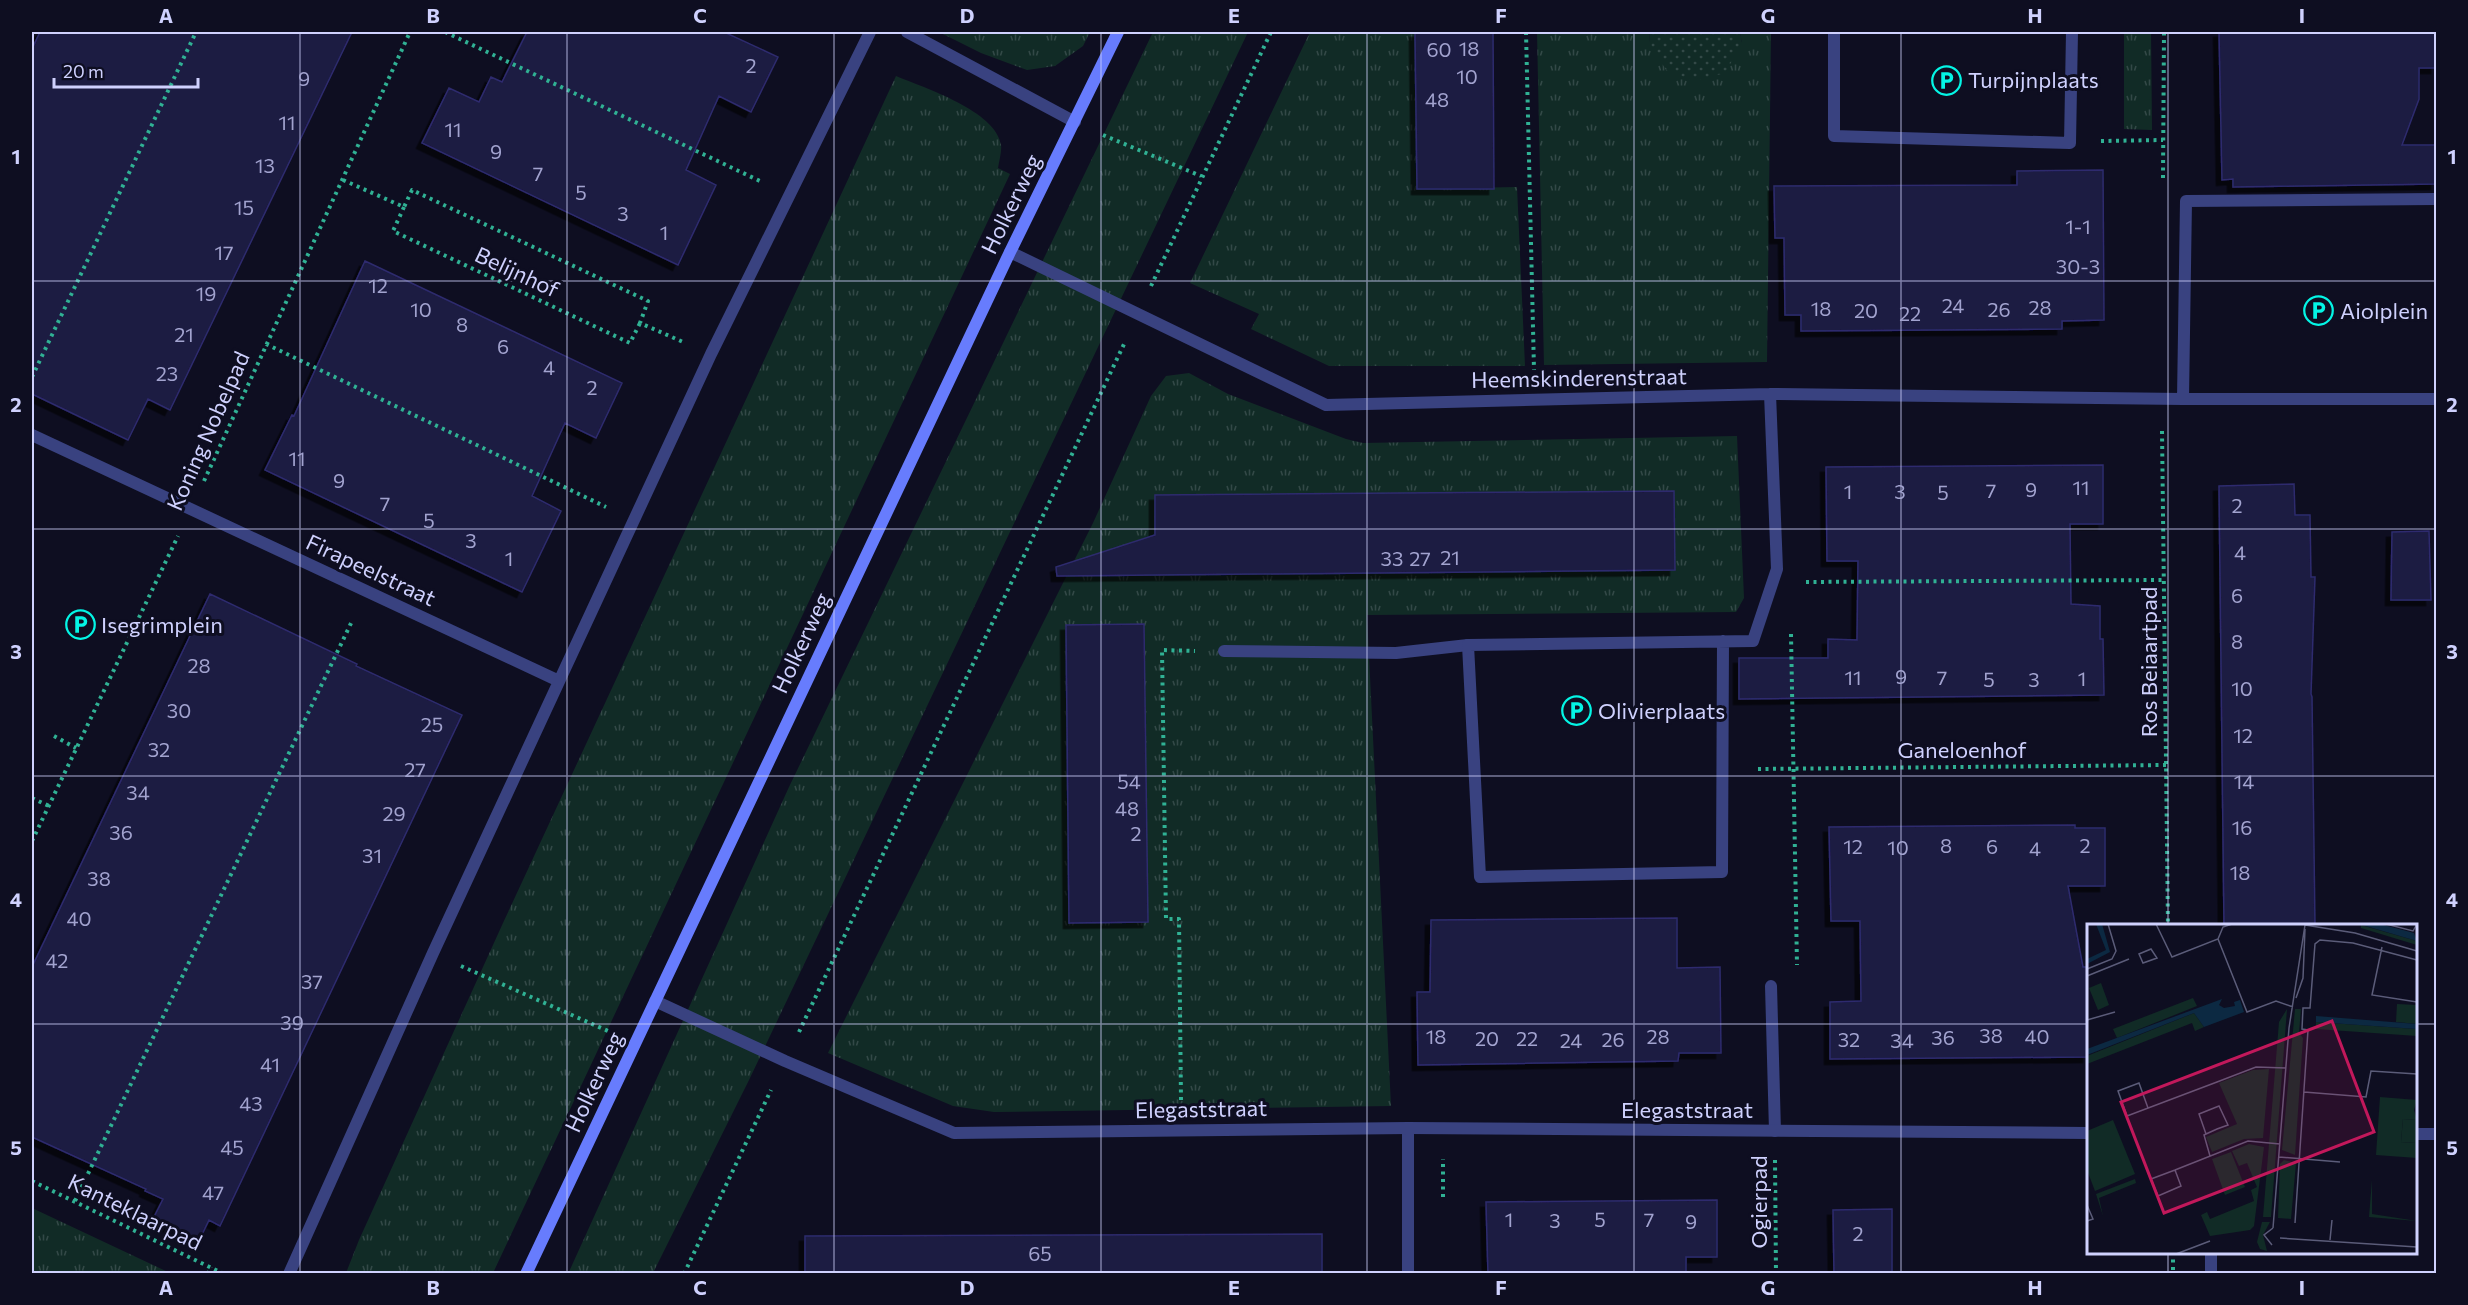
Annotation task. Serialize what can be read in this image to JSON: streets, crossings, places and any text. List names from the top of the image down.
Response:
{
  "streets": {
    "street": [
      "Holkerweg",
      "Heemskinderenstraat",
      "Firapeelstraat",
      "Elegaststraat"
    ],
    "path": [
      "Belijnhof",
      "Koning Nobelpad",
      "Ros Beiaartpad",
      "Ganeloenhof",
      "Ogierpad",
      "Kanteklaarpad"
    ]
  },
  "crossings": [
    ["Holkerweg", "Heemskinderenstraat"],
    ["Holkerweg", "Elegaststraat"],
    ["Heemskinderenstraat", "Ros Beiaartpad"],
    ["Koning Nobelpad", "Firapeelstraat"],
    ["Ros Beiaartpad", "Ganeloenhof"],
    ["Elegaststraat", "Ogierpad"]
  ],
  "places": {
    "parking": [
      "Turpijnplaats",
      "Aiolplein",
      "Isegrimplein",
      "Olivierplaats"
    ]
  },
  "house_numbers": [
    "18",
    "60",
    "2",
    "10",
    "9",
    "48",
    "11",
    "11",
    "9",
    "13",
    "7",
    "5",
    "15",
    "3",
    "1-1",
    "1",
    "17",
    "30-3",
    "12",
    "19",
    "24",
    "28",
    "18",
    "10",
    "26",
    "20",
    "22",
    "8",
    "21",
    "6",
    "4",
    "23",
    "2",
    "11",
    "9",
    "11",
    "9",
    "7",
    "1",
    "3",
    "5",
    "7",
    "2",
    "5",
    "3",
    "4",
    "21",
    "1",
    "33",
    "27",
    "6",
    "8",
    "28",
    "9",
    "11",
    "7",
    "1",
    "5",
    "3",
    "10",
    "30",
    "25",
    "12",
    "32",
    "27",
    "54",
    "14",
    "34",
    "48",
    "29",
    "16",
    "36",
    "2",
    "8",
    "2",
    "12",
    "6",
    "10",
    "4",
    "31",
    "18",
    "38",
    "40",
    "42",
    "37",
    "39",
    "38",
    "18",
    "28",
    "40",
    "36",
    "20",
    "22",
    "26",
    "32",
    "24",
    "34",
    "41",
    "43",
    "45",
    "47",
    "1",
    "5",
    "7",
    "3",
    "9",
    "2",
    "65"
  ],
  "scale_bar": "20 m",
  "grid": {
    "columns": [
      "A",
      "B",
      "C",
      "D",
      "E",
      "F",
      "G",
      "H",
      "I"
    ],
    "rows": [
      "1",
      "2",
      "3",
      "4",
      "5"
    ]
  }
}
